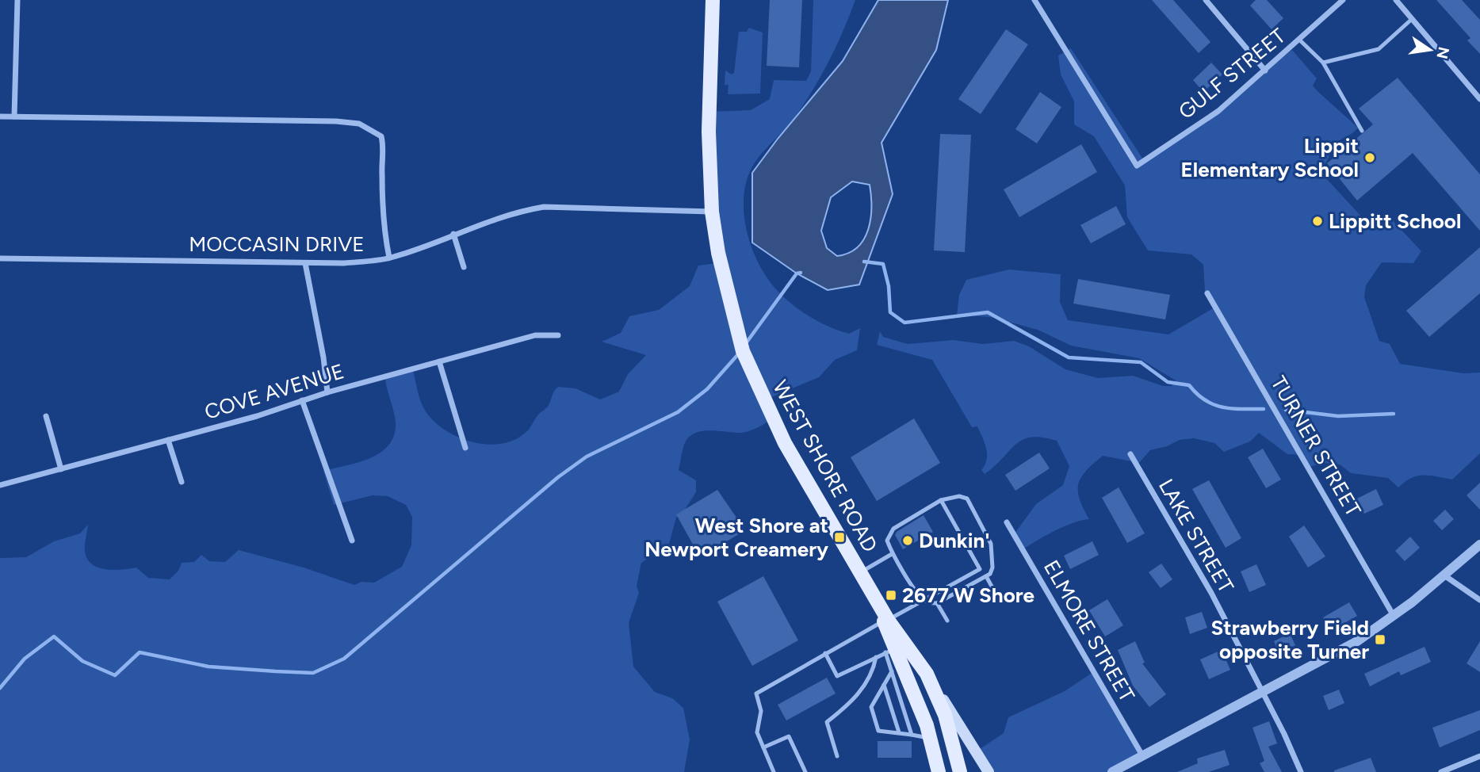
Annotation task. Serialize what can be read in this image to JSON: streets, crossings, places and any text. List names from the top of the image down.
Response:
{
  "streets": {
    "main road": ["WEST SHORE ROAD"],
    "street": [
      "GULF STREET",
      "MOCCASIN DRIVE",
      "COVE AVENUE",
      "TURNER STREET",
      "LAKE STREET",
      "ELMORE STREET"
    ]
  },
  "crossings": [
    ["MOCCASIN DRIVE", "WEST SHORE ROAD"]
  ],
  "places": {
    "other": ["Lippit Elementary School", "Lippitt School", "Dunkin'"],
    "transit": ["West Shore at Newport Creamery", "2677 W Shore", "Strawberry Field opposite Turner"]
  },
  "north": "right"
}
